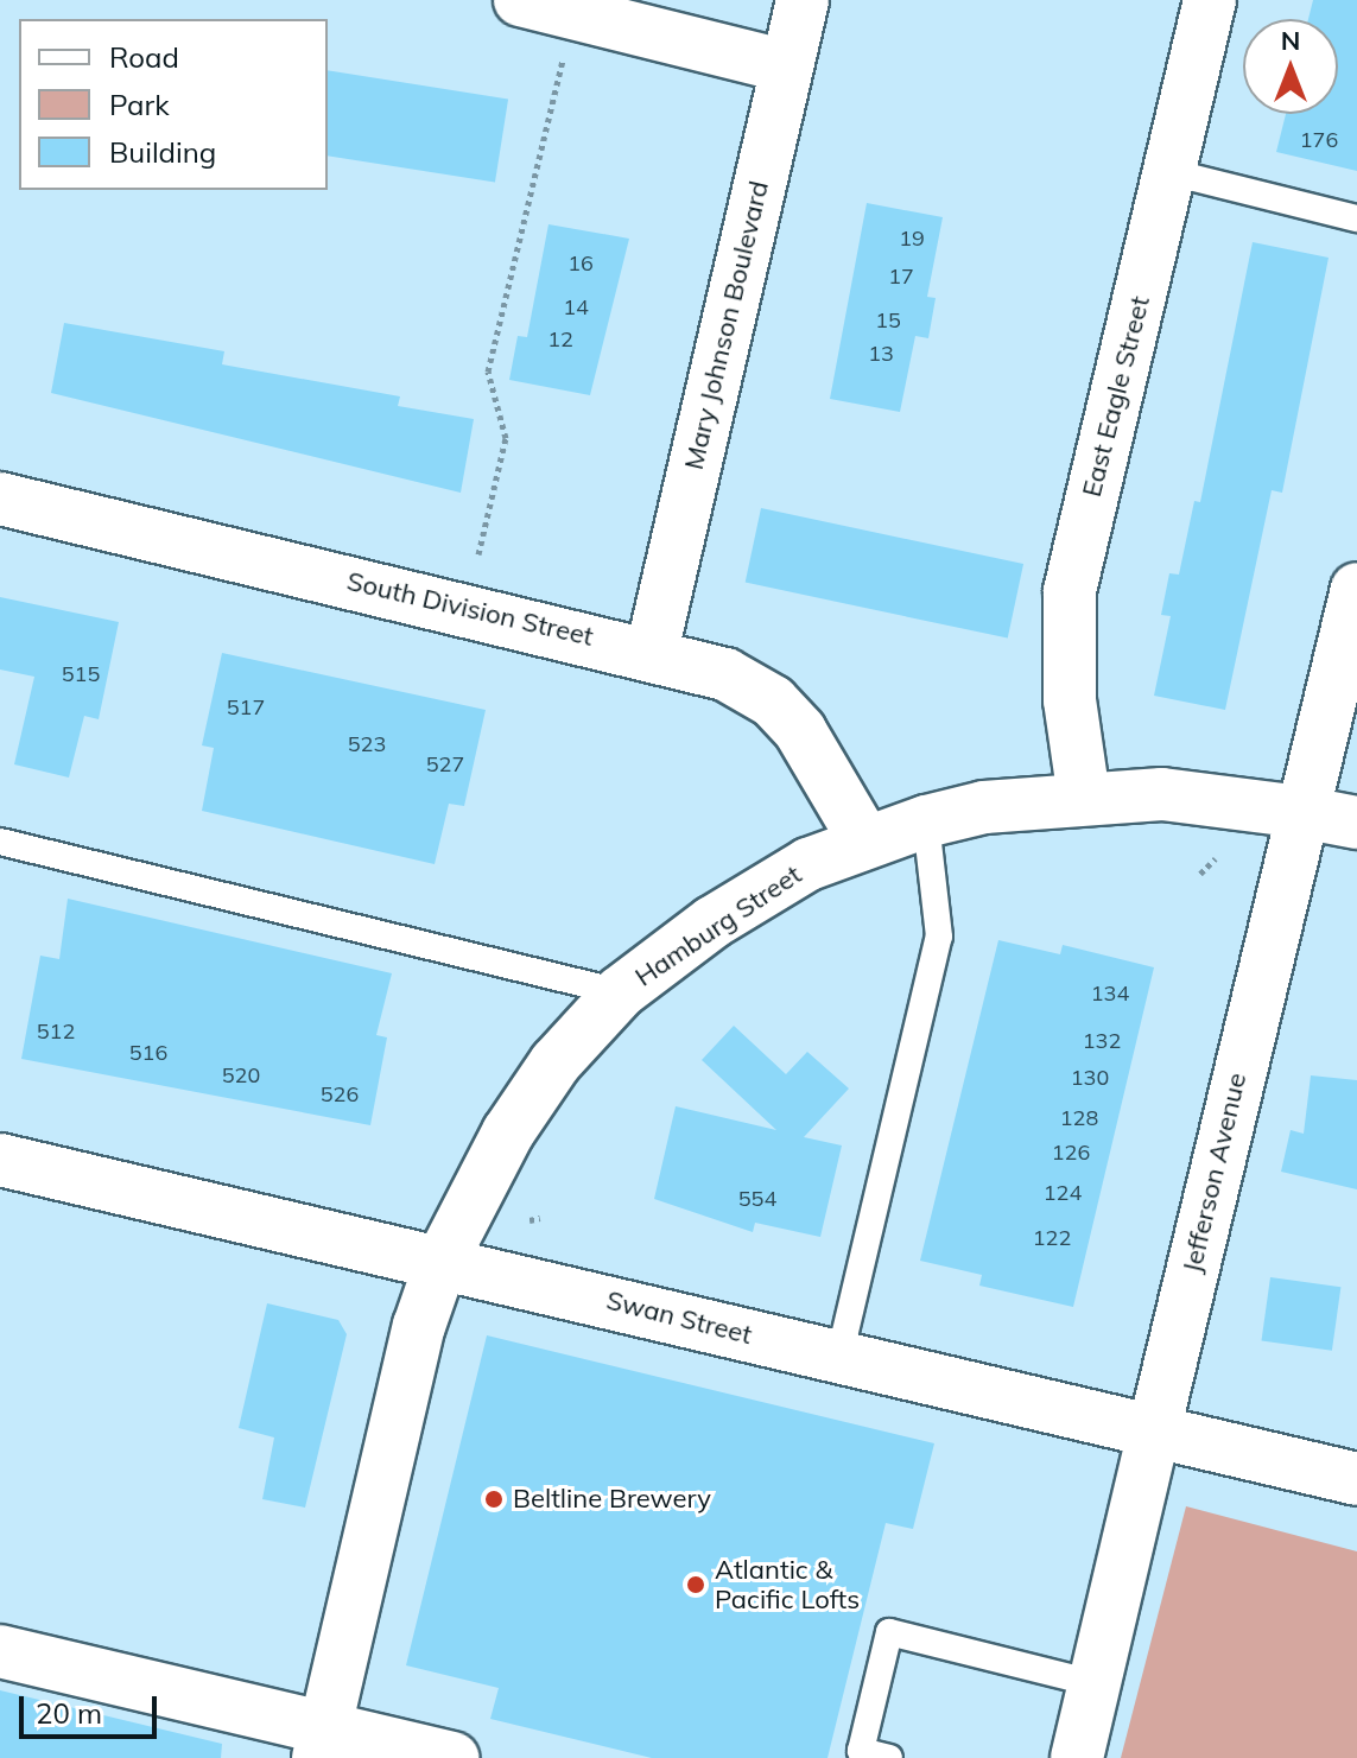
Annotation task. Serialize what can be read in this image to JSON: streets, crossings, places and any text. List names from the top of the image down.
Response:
{
  "streets": {
    "street": [
      "Mary Johnson Boulevard",
      "East Eagle Street",
      "South Division Street",
      "Hamburg Street",
      "Jefferson Avenue",
      "Swan Street"
    ]
  },
  "crossings": [
    ["Mary Johnson Boulevard", "South Division Street"],
    ["East Eagle Street", "Hamburg Street"],
    ["South Division Street", "Hamburg Street"],
    ["Hamburg Street", "Jefferson Avenue"],
    ["Hamburg Street", "Swan Street"],
    ["Jefferson Avenue", "Swan Street"]
  ],
  "places": ["Beltline Brewery", "Atlantic & Pacific Lofts"],
  "house_numbers": [
    "176",
    "19",
    "16",
    "17",
    "14",
    "15",
    "12",
    "13",
    "515",
    "517",
    "523",
    "527",
    "134",
    "512",
    "132",
    "516",
    "520",
    "130",
    "526",
    "128",
    "126",
    "124",
    "554",
    "122"
  ],
  "legend": ["Road", "Park", "Building"],
  "scale_bar": "20 m",
  "north": "top"
}
